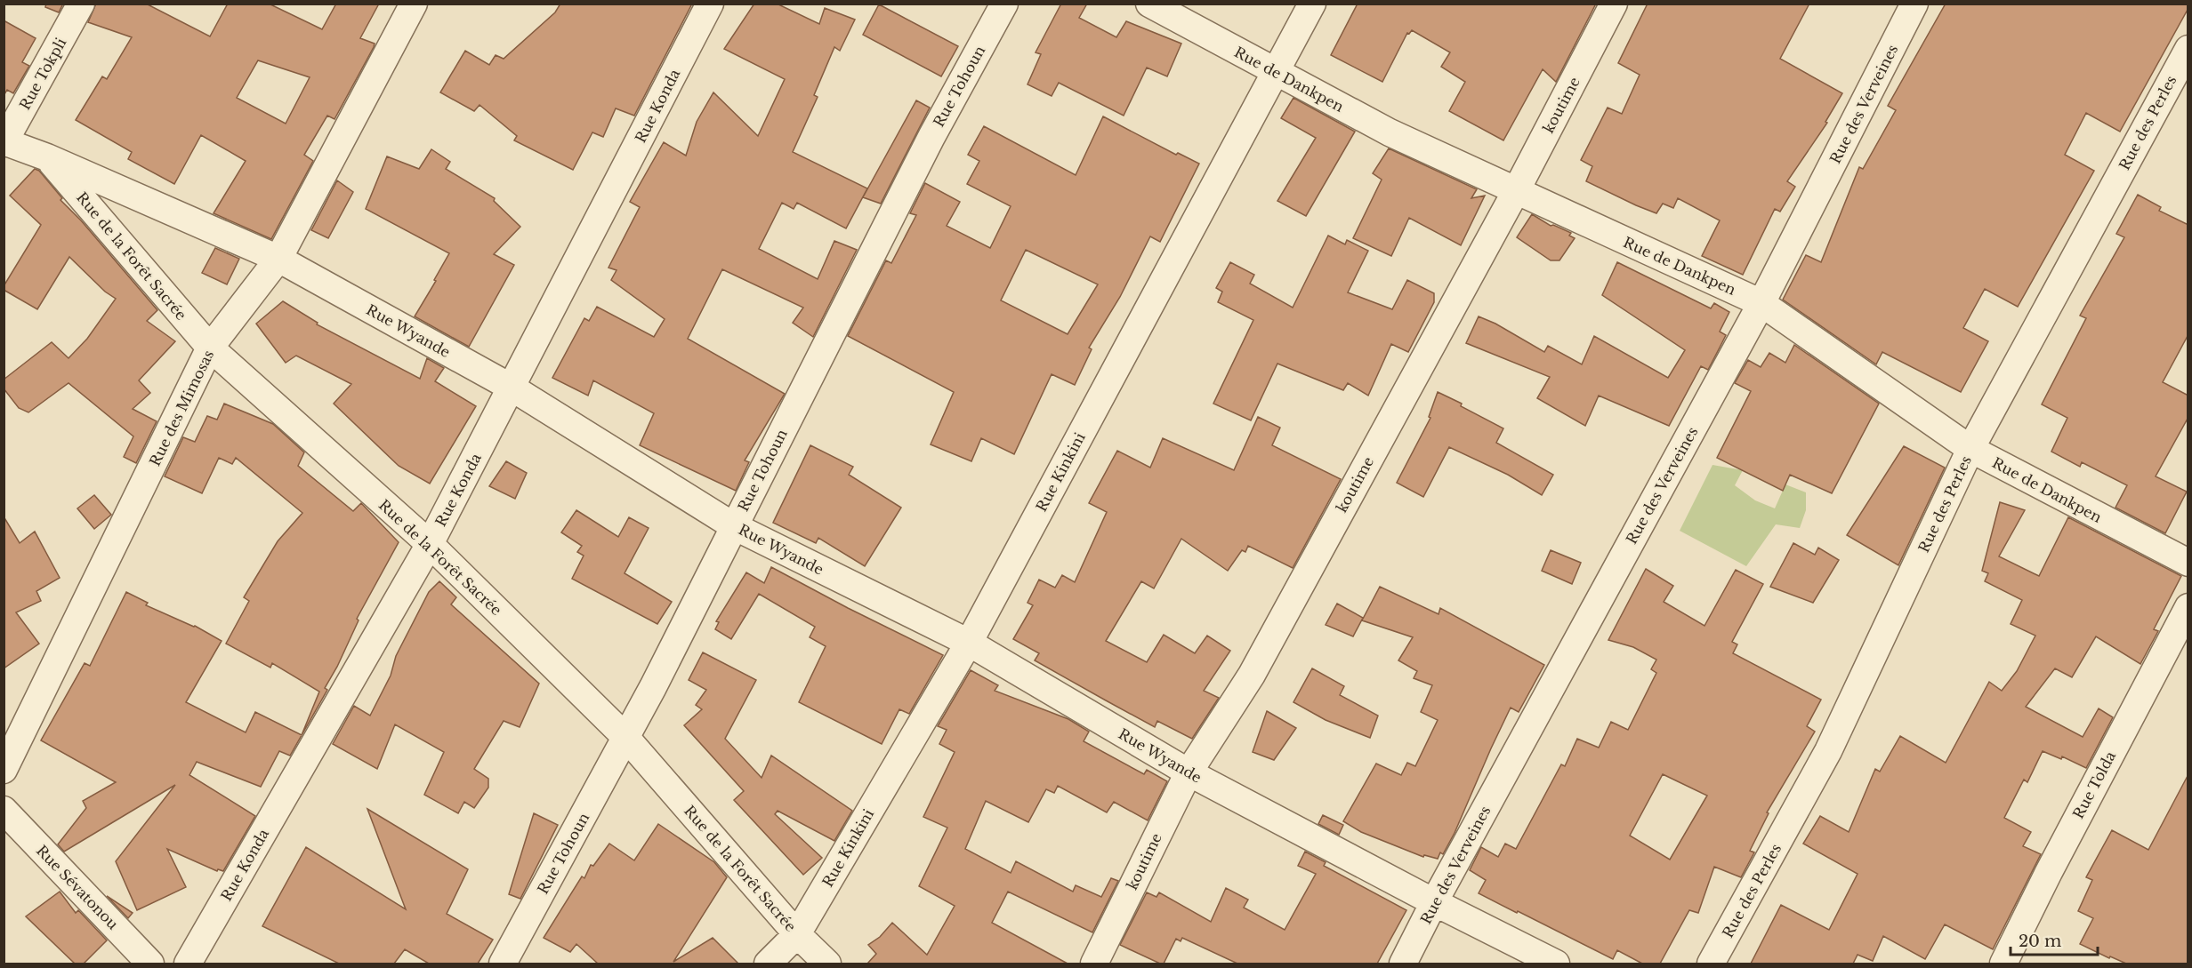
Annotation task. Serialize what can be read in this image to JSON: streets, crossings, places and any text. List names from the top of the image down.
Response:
{
  "streets": {
    "street": [
      "Rue Tokpli",
      "Rue de Dankpen",
      "Rue Tohoun",
      "Rue des Verveines",
      "koutime",
      "Rue Konda",
      "Rue des Perles",
      "Rue de la Forêt Sacrée",
      "Rue Wyande",
      "Rue des Mimosas",
      "Rue Kinkini",
      "Rue Tolda",
      "Rue Sévatonou"
    ]
  },
  "crossings": [
    ["Rue Tokpli", "Rue Wyande"],
    ["Rue de Dankpen", "Rue des Verveines"],
    ["Rue de Dankpen", "koutime"],
    ["Rue de Dankpen", "Rue des Perles"],
    ["Rue de Dankpen", "Rue Kinkini"],
    ["Rue Tohoun", "Rue de la Forêt Sacrée"],
    ["Rue Tohoun", "Rue Wyande"],
    ["Rue des Verveines", "Rue Wyande"],
    ["koutime", "Rue Wyande"],
    ["Rue Konda", "Rue de la Forêt Sacrée"],
    ["Rue Konda", "Rue Wyande"],
    ["Rue de la Forêt Sacrée", "Rue Wyande"],
    ["Rue de la Forêt Sacrée", "Rue des Mimosas"],
    ["Rue de la Forêt Sacrée", "Rue Kinkini"],
    ["Rue Wyande", "Rue des Mimosas"],
    ["Rue Wyande", "Rue Kinkini"]
  ],
  "scale_bar": "20 m"
}
